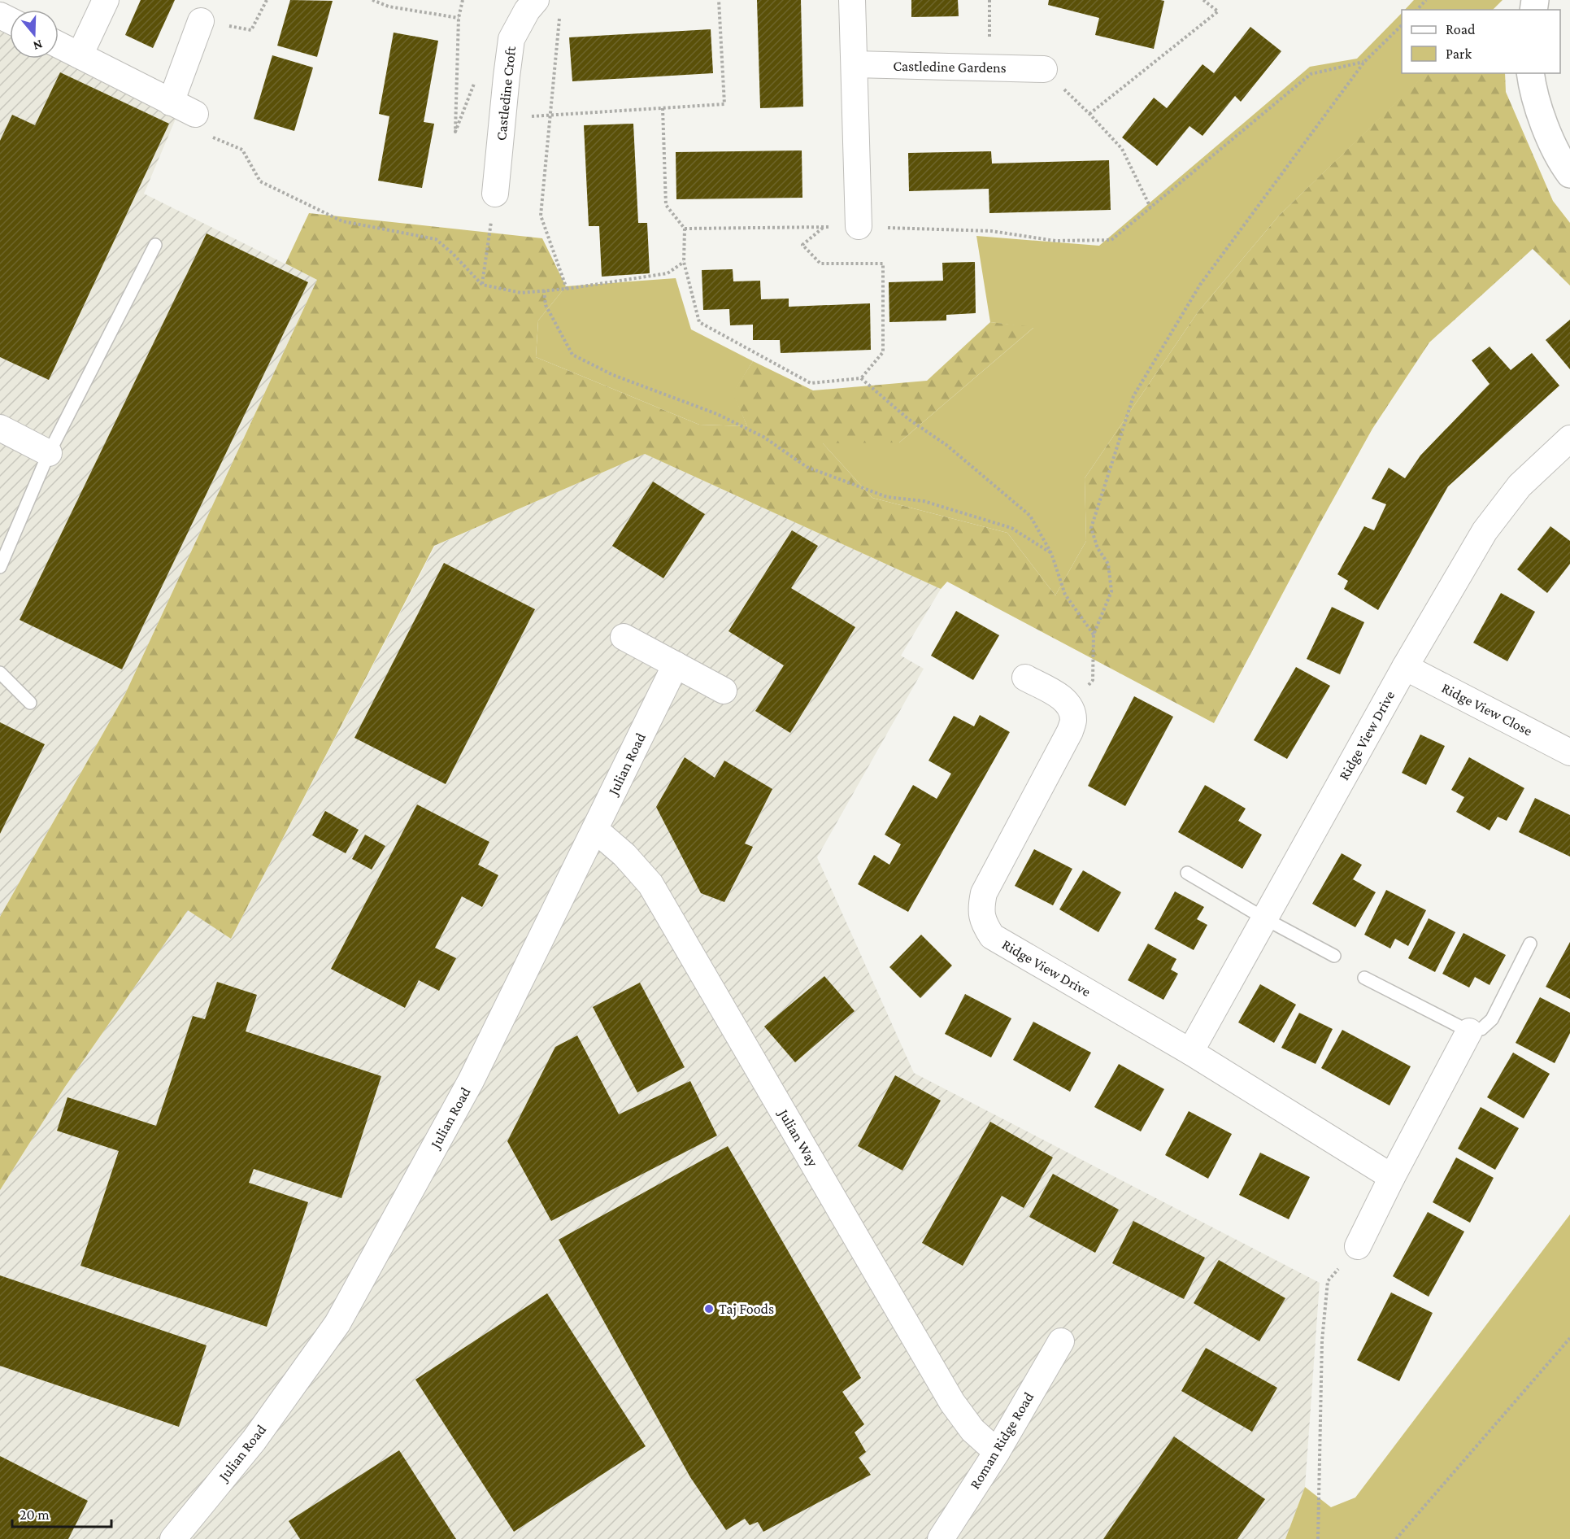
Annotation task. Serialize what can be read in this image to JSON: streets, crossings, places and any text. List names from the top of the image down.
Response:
{
  "streets": {
    "street": [
      "Castledine Gardens",
      "Castledine Croft",
      "Ridge View Close",
      "Ridge View Drive",
      "Julian Road",
      "Julian Way",
      "Roman Ridge Road"
    ]
  },
  "crossings": [
    ["Ridge View Close", "Ridge View Drive"],
    ["Julian Road", "Julian Way"],
    ["Julian Way", "Roman Ridge Road"]
  ],
  "places": ["Taj Foods"],
  "legend": ["Road", "Park"],
  "scale_bar": "20 m",
  "north": "bottom"
}
